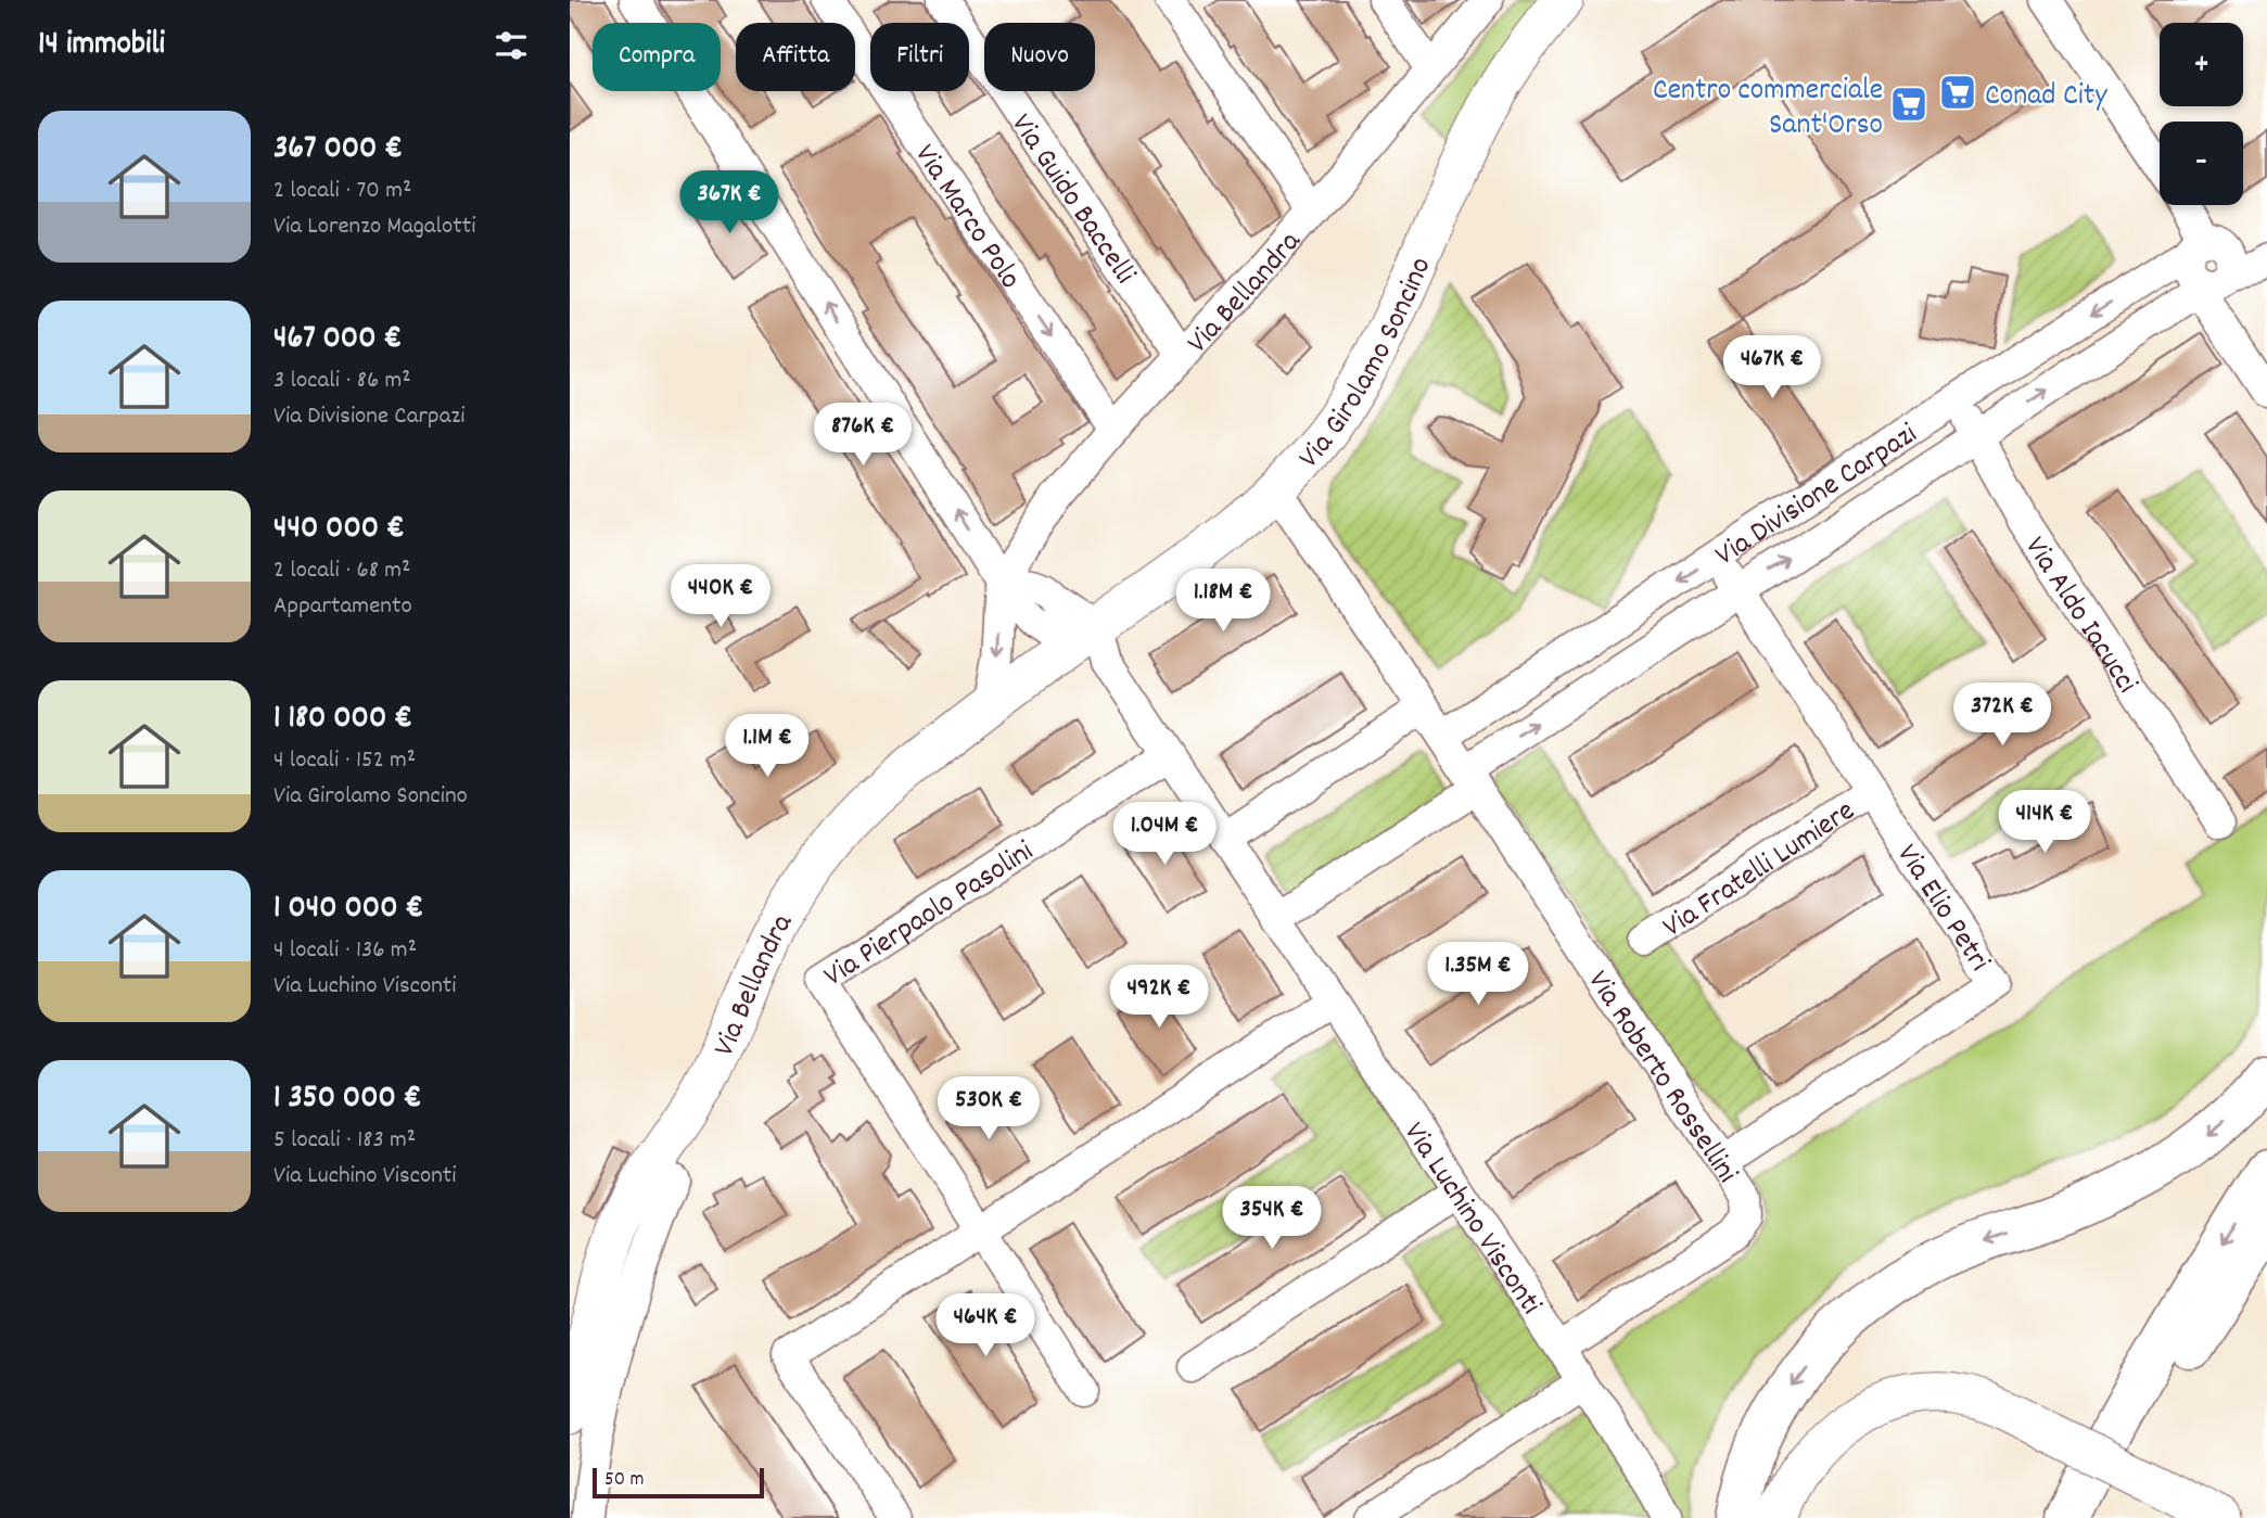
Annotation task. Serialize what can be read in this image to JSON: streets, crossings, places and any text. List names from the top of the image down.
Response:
{
  "streets": {
    "main road": ["Via Bellandra", "Via Girolamo Soncino"],
    "street": [
      "Via Guido Baccelli",
      "Via Marco Polo",
      "Via Divisione Carpazi",
      "Via Aldo Iacucci",
      "Via Fratelli Lumiere",
      "Via Elio Petri",
      "Via Pierpaolo Pasolini",
      "Via Roberto Rossellini",
      "Via Luchino Visconti"
    ]
  },
  "crossings": [
    ["Via Guido Baccelli", "Via Bellandra"],
    ["Via Marco Polo", "Via Bellandra"],
    ["Via Bellandra", "Via Girolamo Soncino"],
    ["Via Bellandra", "Via Luchino Visconti"],
    ["Via Girolamo Soncino", "Via Roberto Rossellini"],
    ["Via Girolamo Soncino", "Via Luchino Visconti"],
    ["Via Divisione Carpazi", "Via Aldo Iacucci"],
    ["Via Divisione Carpazi", "Via Elio Petri"],
    ["Via Divisione Carpazi", "Via Roberto Rossellini"],
    ["Via Fratelli Lumiere", "Via Elio Petri"],
    ["Via Elio Petri", "Via Roberto Rossellini"],
    ["Via Pierpaolo Pasolini", "Via Luchino Visconti"],
    ["Via Roberto Rossellini", "Via Luchino Visconti"]
  ],
  "places": {
    "supermarket": ["Conad City", "Centro commerciale Sant'Orso"]
  },
  "scale_bar": "50 m",
  "page": {
    "heading": "14 immobili",
    "map_buttons": ["+", "−"],
    "chip": [
      "Compra",
      "Affitta",
      "Filtri",
      "Nuovo"
    ],
    "list": [
      {
        "name": "367 000 €",
        "note": "2 locali · 70 m² · Via Lorenzo Magalotti"
      },
      {
        "name": "467 000 €",
        "note": "3 locali · 86 m² · Via Divisione Carpazi"
      },
      {
        "name": "440 000 €",
        "note": "2 locali · 68 m² · Appartamento"
      },
      {
        "name": "1 180 000 €",
        "note": "4 locali · 152 m² · Via Girolamo Soncino"
      },
      {
        "name": "1 040 000 €",
        "note": "4 locali · 136 m² · Via Luchino Visconti"
      },
      {
        "name": "1 350 000 €",
        "note": "5 locali · 183 m² · Via Luchino Visconti"
      }
    ],
    "price": [
      "367K €",
      "467K €",
      "876K €",
      "440K €",
      "1.18M €",
      "372K €",
      "1.1M €",
      "414K €",
      "1.04M €",
      "1.35M €",
      "492K €",
      "530K €",
      "354K €",
      "464K €"
    ],
    "scale": "50 m"
  }
}
